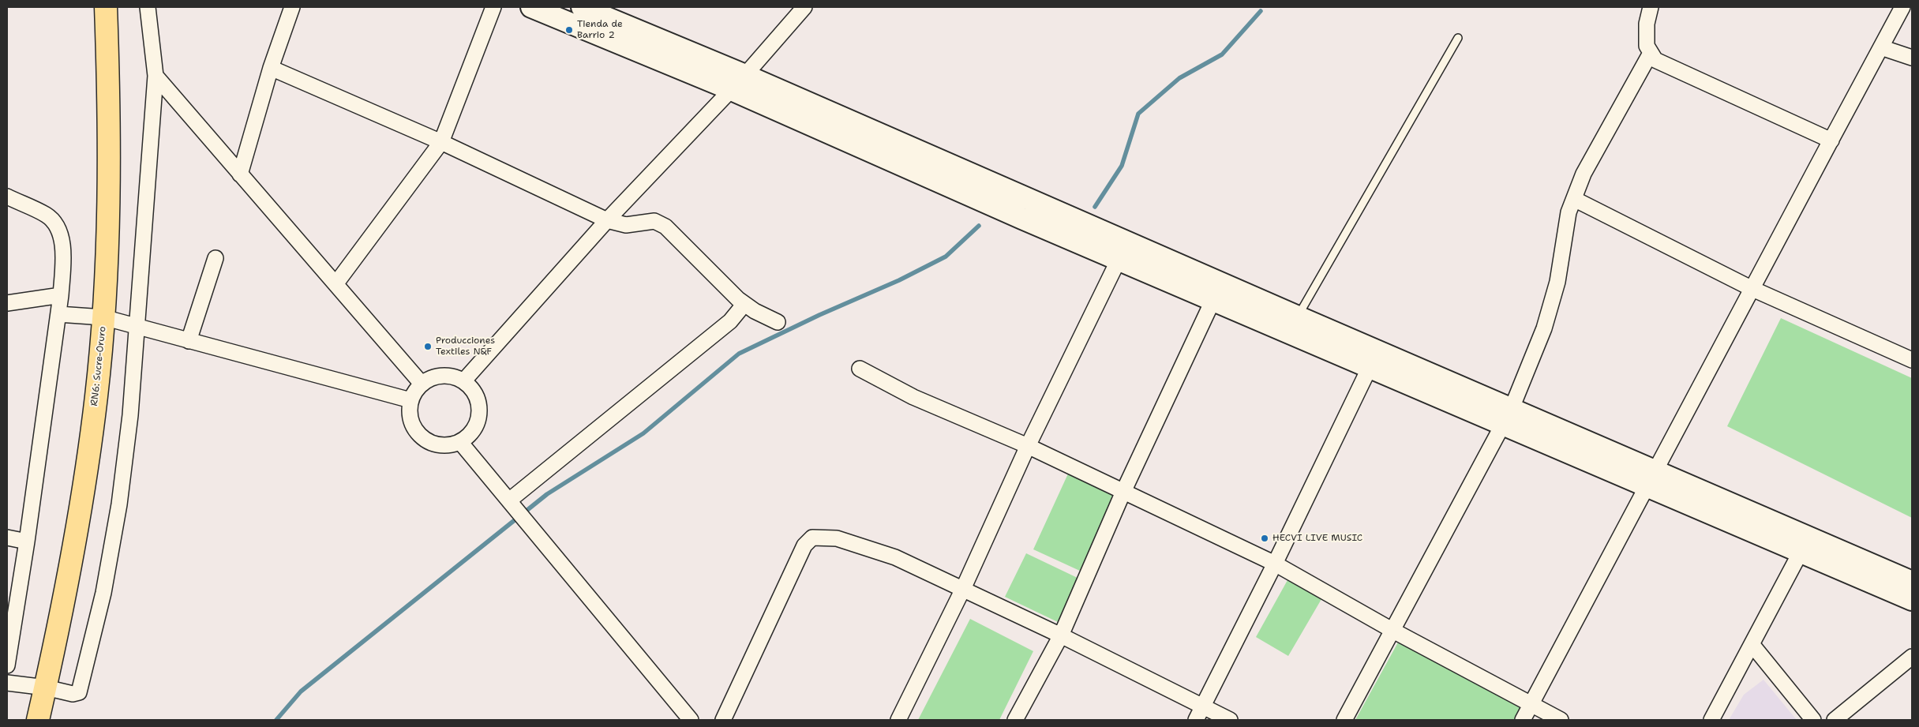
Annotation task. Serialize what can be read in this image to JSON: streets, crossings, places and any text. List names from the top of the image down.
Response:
{
  "streets": {
    "highway": ["RN6: Sucre-Oruro"]
  },
  "places": ["Tienda de Barrio 2", "Producciones Textiles N&F", "HECVI LIVE MUSIC"]
}
